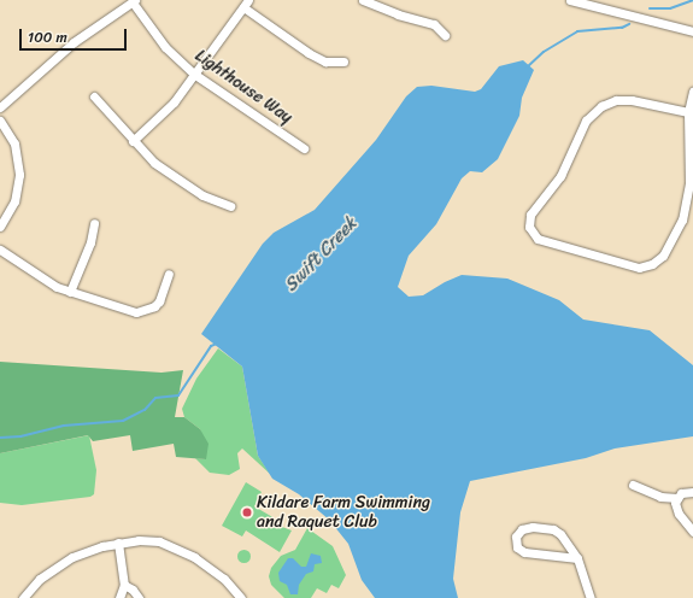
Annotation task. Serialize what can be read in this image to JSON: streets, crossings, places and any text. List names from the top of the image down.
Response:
{
  "streets": {
    "street": ["Lighthouse Way"]
  },
  "water": ["Swift Creek"],
  "places": ["Kildare Farm Swimming and Raquet Club"],
  "scale_bar": "100 m"
}
